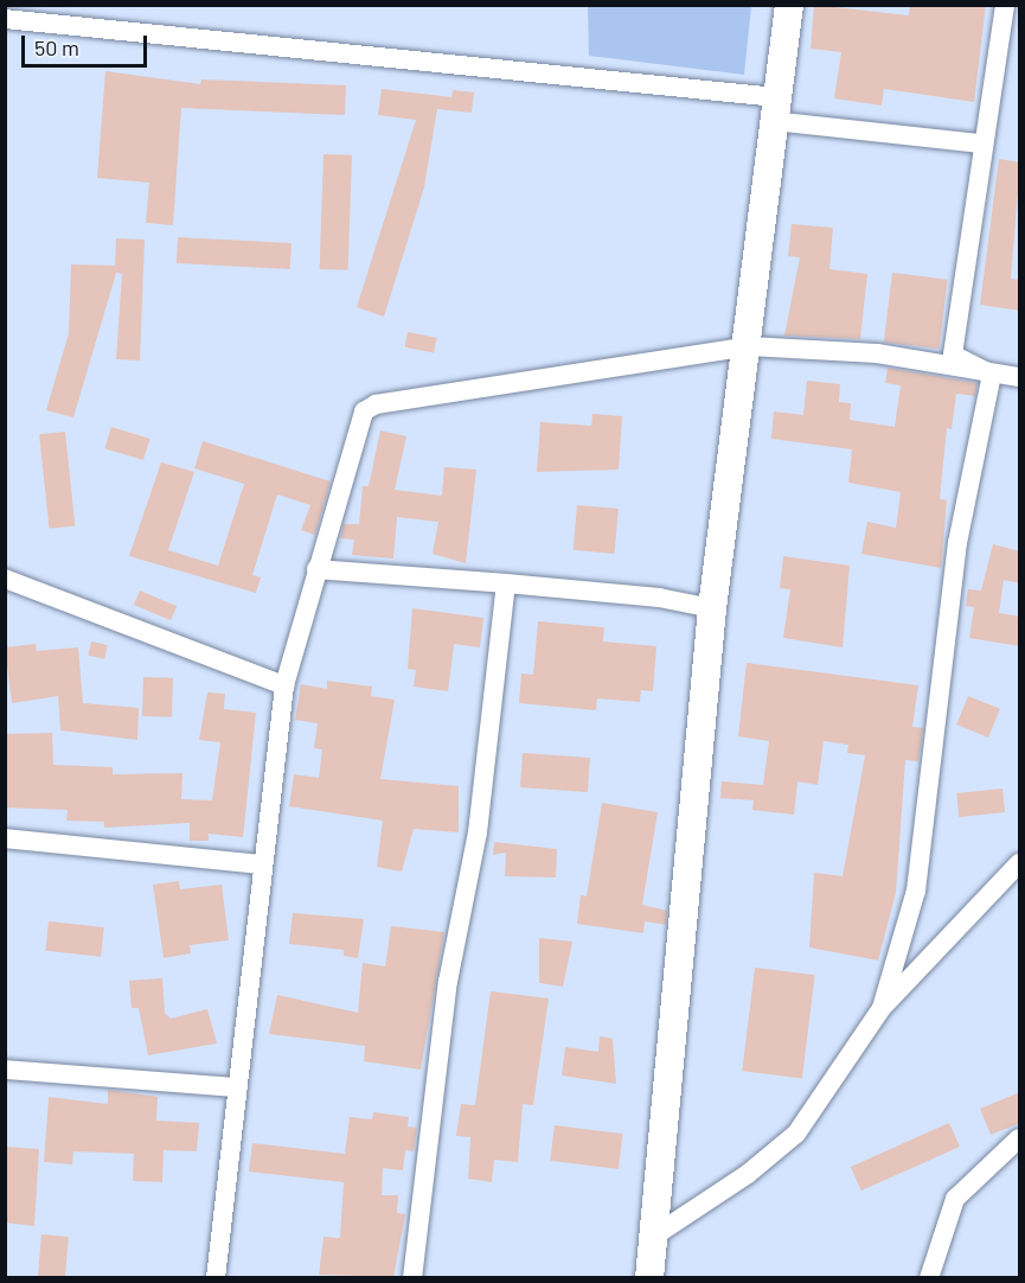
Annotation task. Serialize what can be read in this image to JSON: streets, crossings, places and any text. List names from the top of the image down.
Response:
{
  "scale_bar": "50 m"
}
